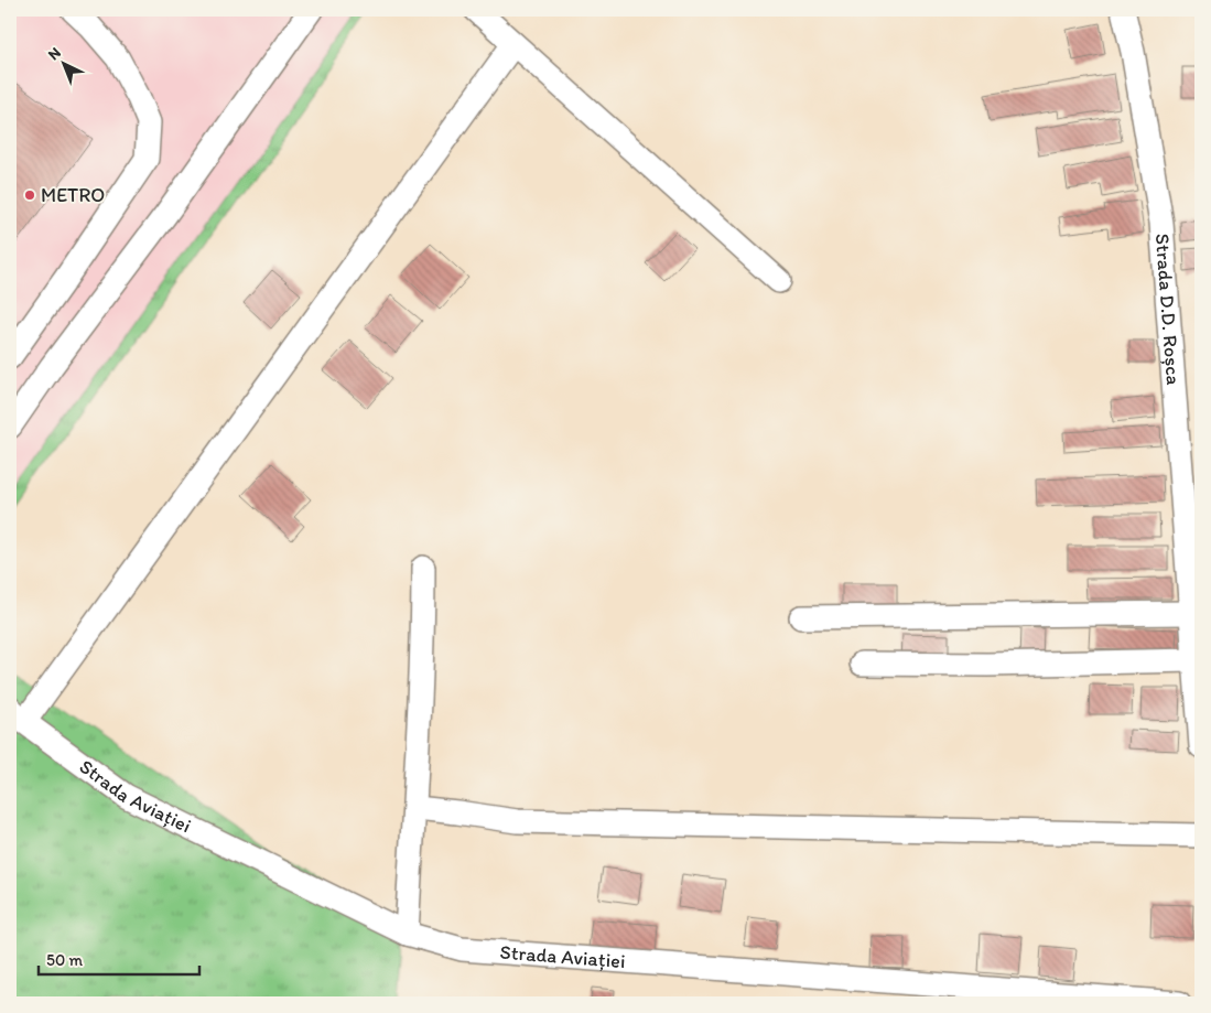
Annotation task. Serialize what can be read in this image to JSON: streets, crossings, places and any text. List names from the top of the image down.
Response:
{
  "streets": {
    "street": ["Strada D.D. Roșca", "Strada Aviației"]
  },
  "places": ["METRO"],
  "scale_bar": "50 m",
  "north": "top left"
}
